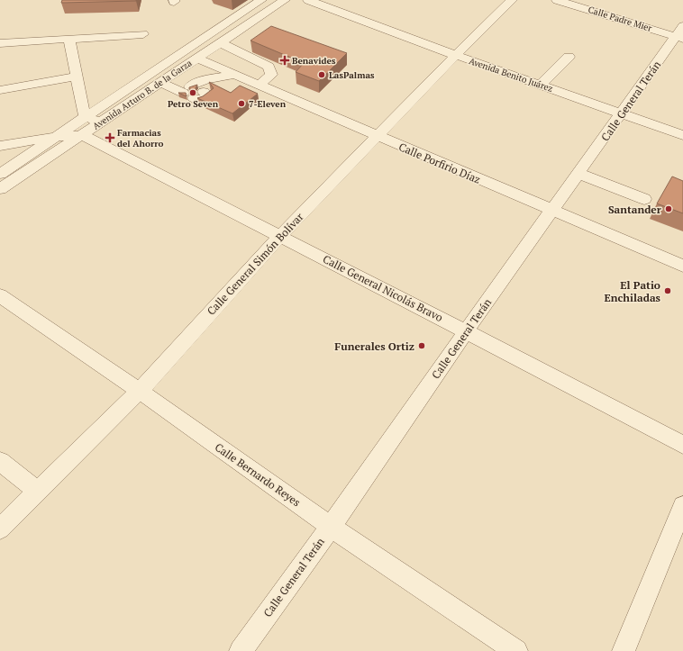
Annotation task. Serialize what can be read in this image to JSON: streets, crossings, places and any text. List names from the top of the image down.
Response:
{
  "streets": {
    "street": [
      "Calle Padre Mier",
      "Avenida Benito Juárez",
      "Avenida Arturo B. de la Garza",
      "Calle General Terán",
      "Calle Porfirio Díaz",
      "Calle General Simón Bolívar",
      "Calle General Nicolás Bravo",
      "Calle Bernardo Reyes"
    ]
  },
  "crossings": [
    ["Calle Padre Mier", "Calle General Terán"],
    ["Avenida Benito Juárez", "Calle General Terán"],
    ["Avenida Benito Juárez", "Calle General Simón Bolívar"],
    ["Avenida Arturo B. de la Garza", "Calle Porfirio Díaz"],
    ["Avenida Arturo B. de la Garza", "Calle General Nicolás Bravo"],
    ["Calle General Terán", "Calle Porfirio Díaz"],
    ["Calle General Terán", "Calle General Nicolás Bravo"],
    ["Calle General Terán", "Calle Bernardo Reyes"],
    ["Calle Porfirio Díaz", "Calle General Simón Bolívar"],
    ["Calle General Simón Bolívar", "Calle General Nicolás Bravo"],
    ["Calle General Simón Bolívar", "Calle Bernardo Reyes"]
  ],
  "places": {
    "health": ["Benavides", "Farmacias del Ahorro"],
    "other": [
      "LasPalmas",
      "Petro Seven",
      "7-Eleven",
      "Santander",
      "El Patio Enchiladas",
      "Funerales Ortiz"
    ]
  }
}
